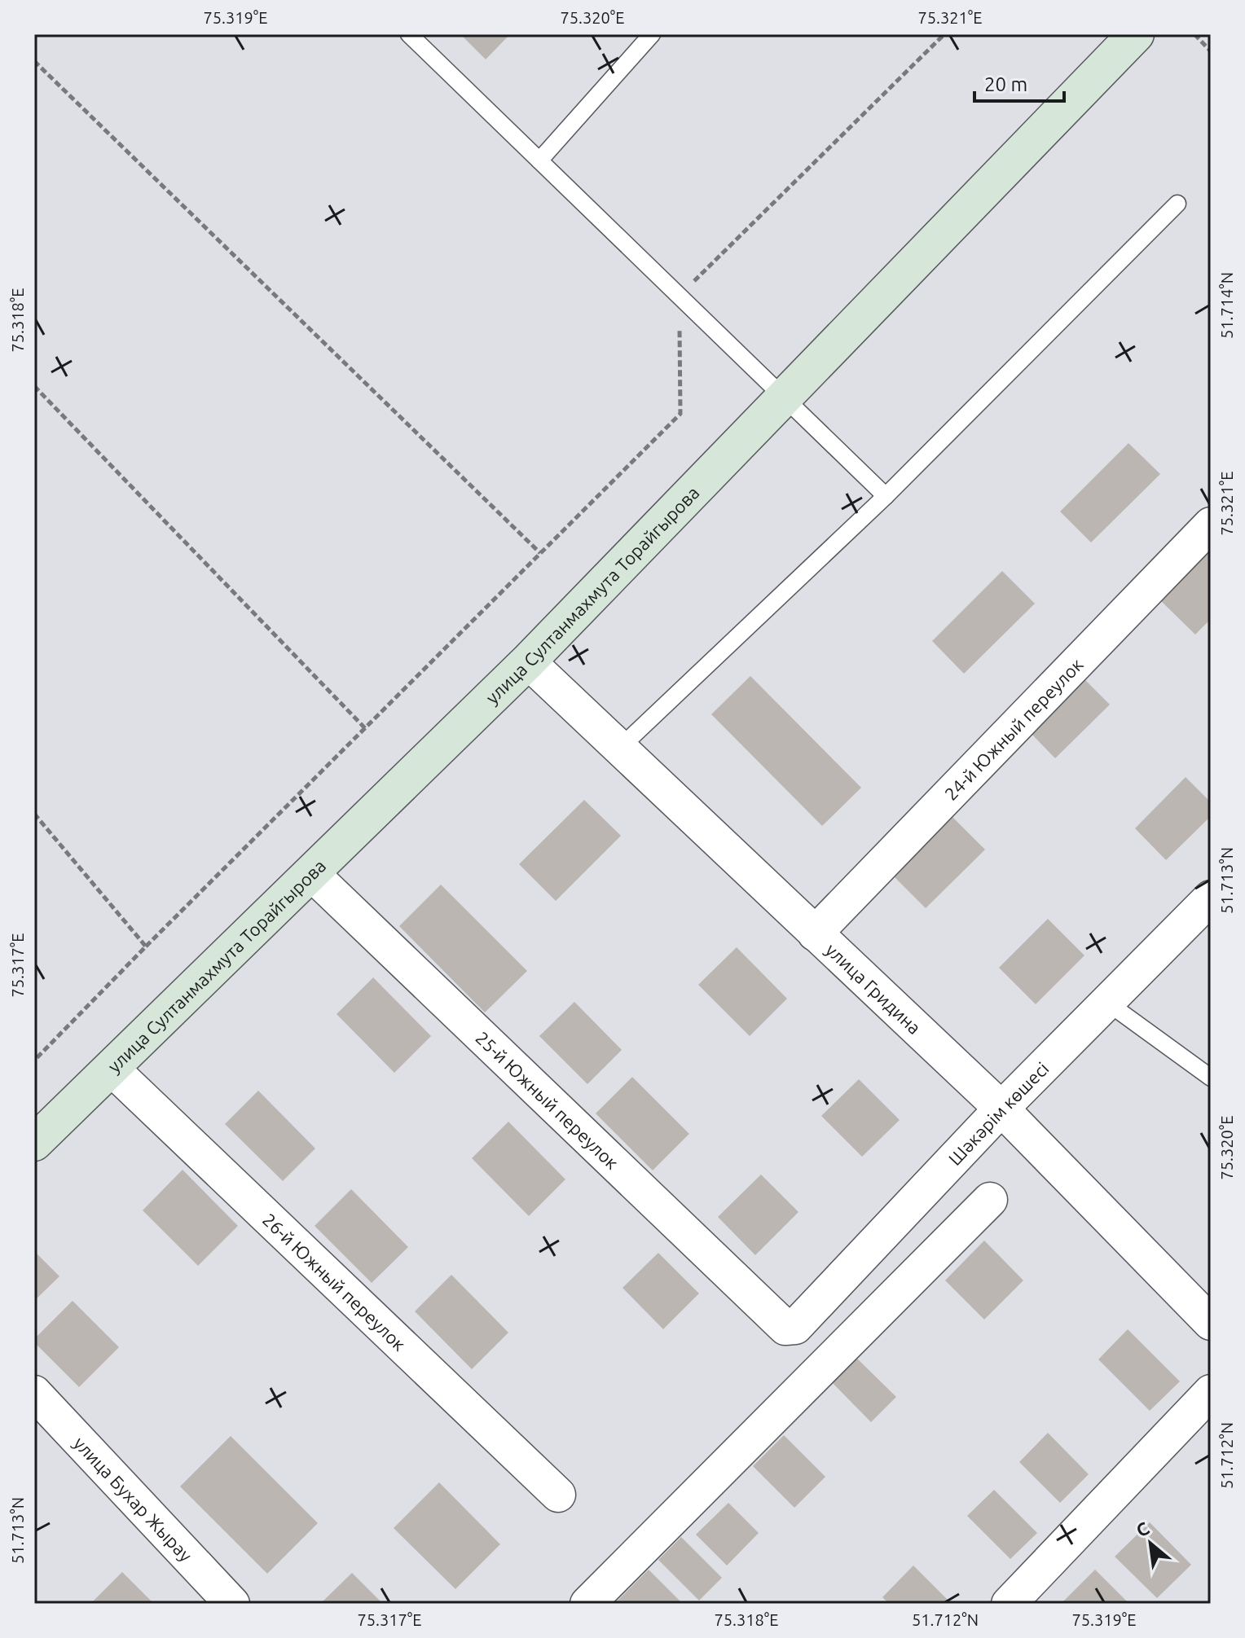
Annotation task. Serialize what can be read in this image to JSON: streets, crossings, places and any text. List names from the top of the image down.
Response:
{
  "streets": {
    "main road": ["улица Султанмахмута Торайгырова"],
    "street": [
      "24-й Южный переулок",
      "улица Гридина",
      "25-й Южный переулок",
      "Шәкәрім көшесі",
      "26-й Южный переулок",
      "улица Бухар Жырау"
    ]
  },
  "crossings": [
    ["улица Султанмахмута Торайгырова", "улица Гридина"],
    ["улица Султанмахмута Торайгырова", "25-й Южный переулок"],
    ["улица Султанмахмута Торайгырова", "26-й Южный переулок"],
    ["24-й Южный переулок", "улица Гридина"],
    ["улица Гридина", "Шәкәрім көшесі"],
    ["25-й Южный переулок", "Шәкәрім көшесі"]
  ],
  "scale_bar": "20 m",
  "north": "top left",
  "coordinates": [
    "75.319°E",
    "75.320°E",
    "75.321°E",
    "51.714°N",
    "75.318°E",
    "51.713°N",
    "75.317°E",
    "51.712°N"
  ]
}
